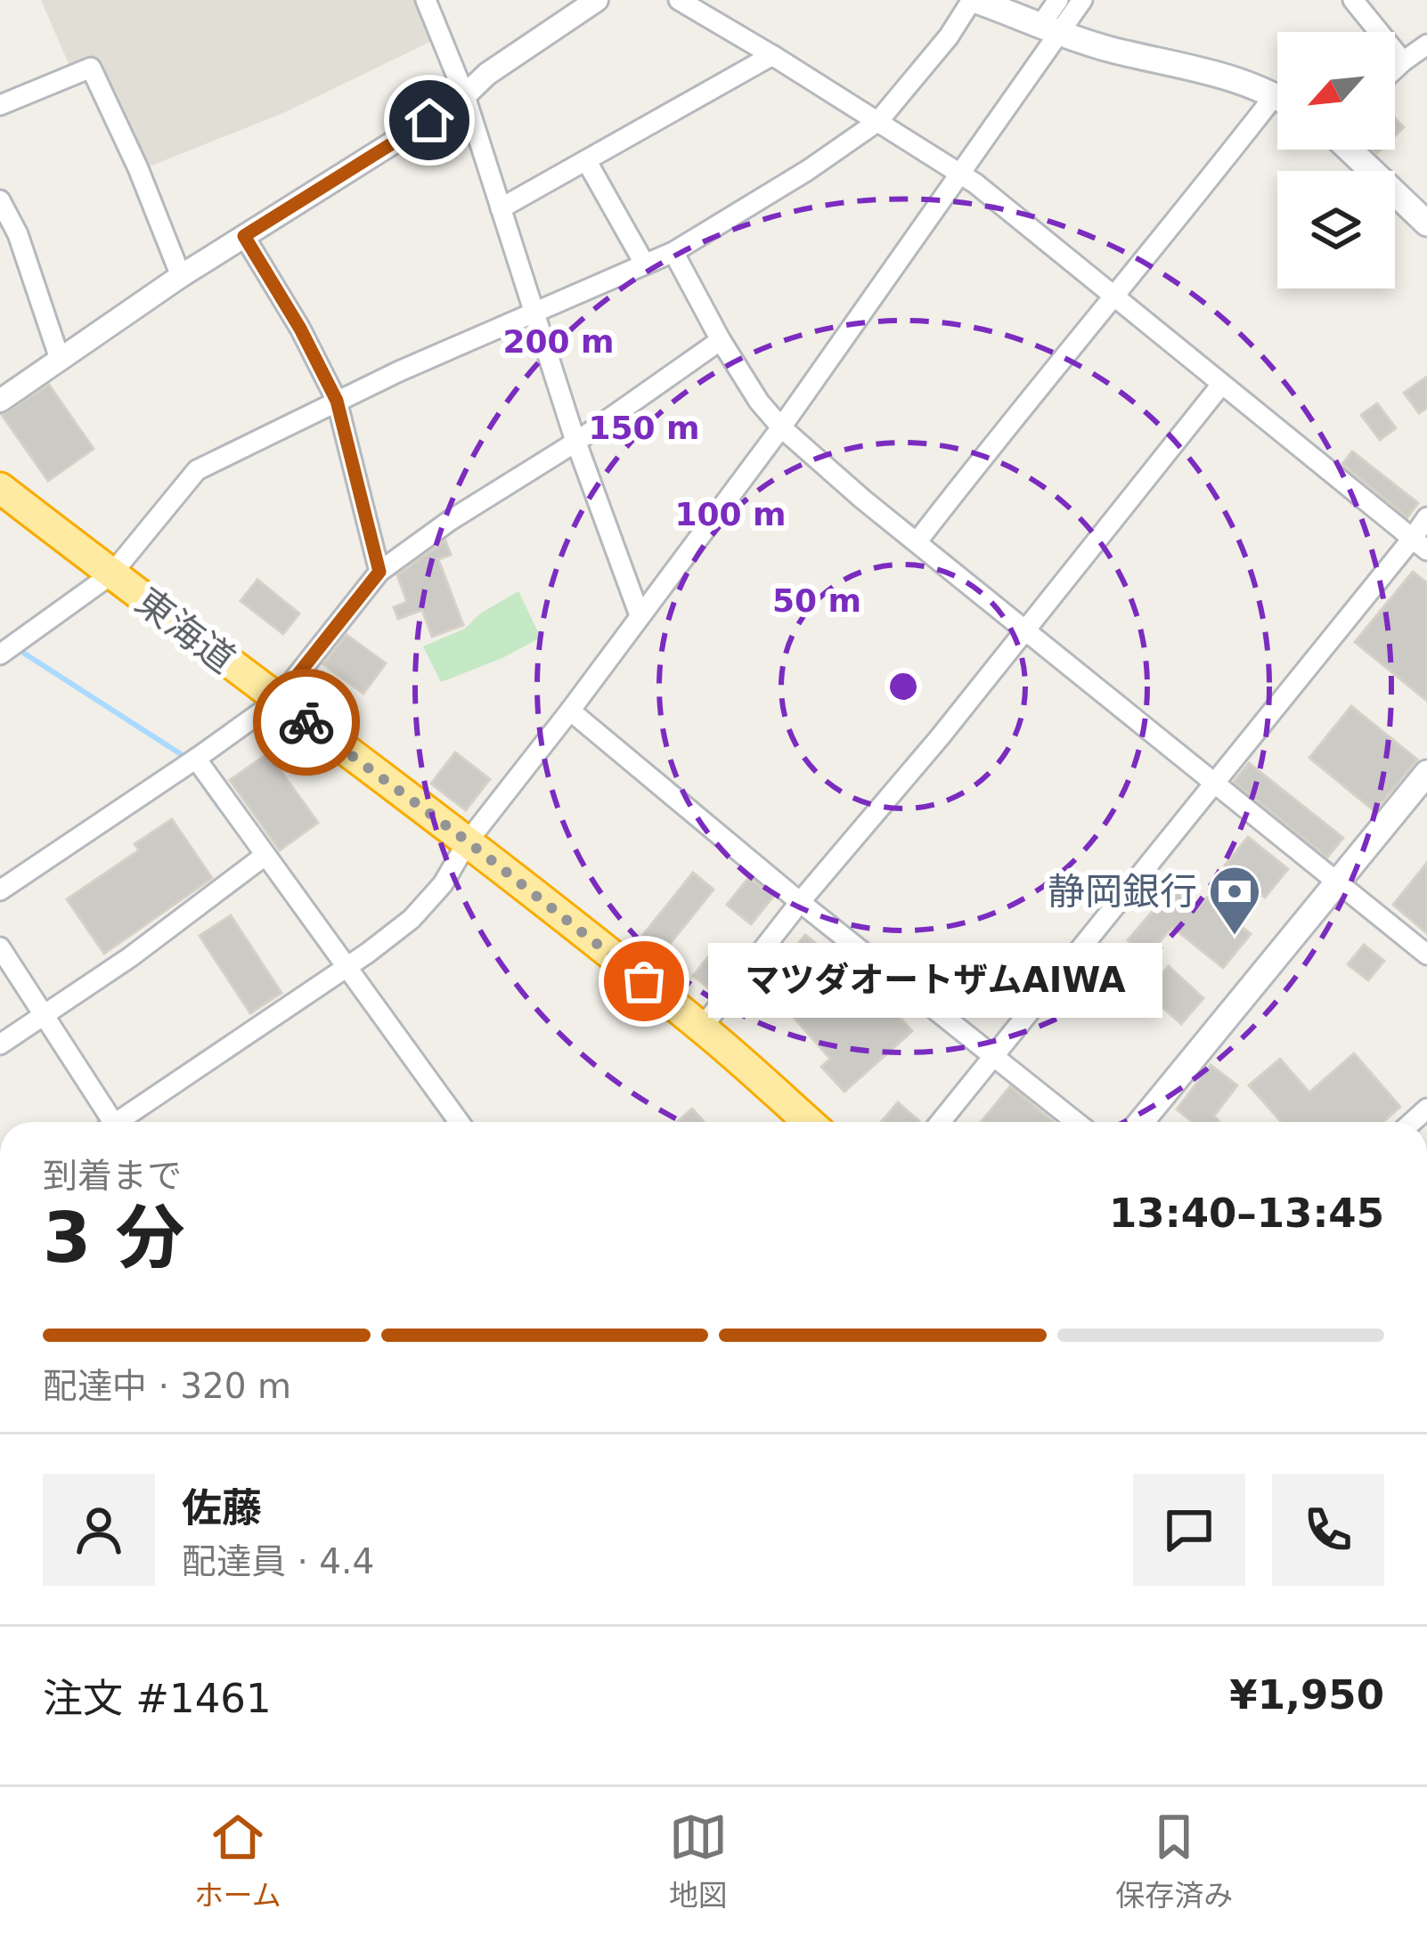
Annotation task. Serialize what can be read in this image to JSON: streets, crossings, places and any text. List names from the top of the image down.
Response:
{
  "streets": {
    "highway": ["東海道"]
  },
  "places": {
    "bank": ["静岡銀行"],
    "other": ["マツダオートザムAIWA"]
  },
  "north": "bottom left",
  "page": {
    "bubble": "マツダオートザムAIWA",
    "heading": ["3 分", "到着まで", "13:40–13:45"],
    "panel": [
      "佐藤",
      "配達員 · 4.4",
      "注文 #1461",
      "¥1,950"
    ],
    "bar": "配達中 · 320 m",
    "tabs": ["ホーム", "地図", "保存済み"]
  },
  "rings": [
    "200 m",
    "150 m",
    "100 m",
    "50 m"
  ]
}
